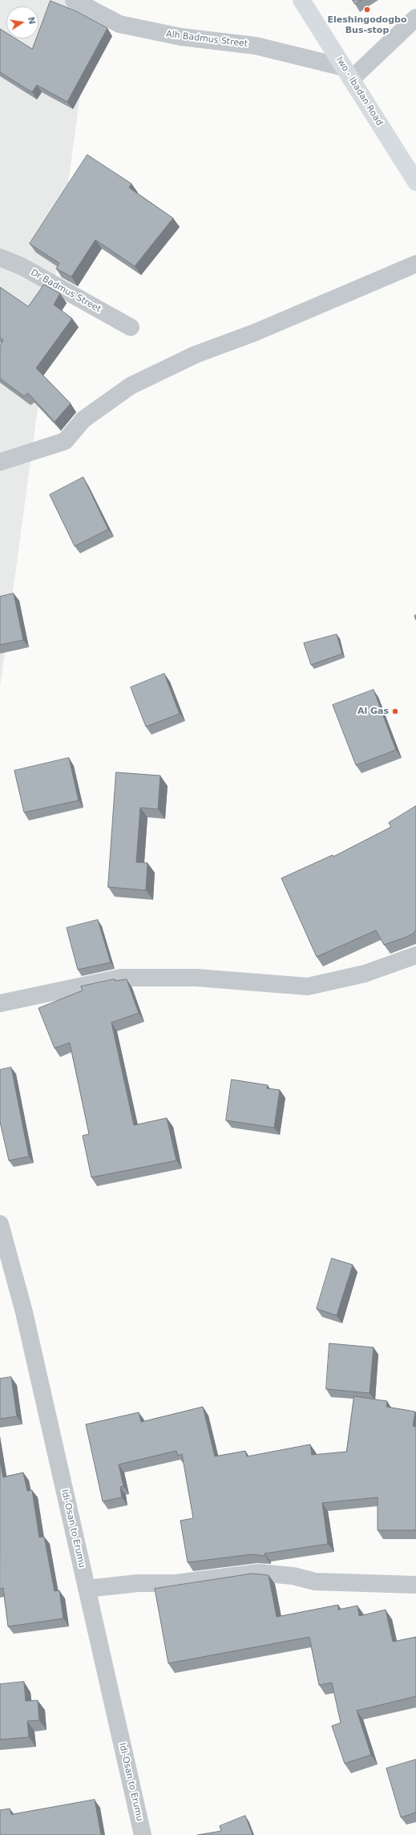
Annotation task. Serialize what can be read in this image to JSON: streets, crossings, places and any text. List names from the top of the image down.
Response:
{
  "streets": {
    "main road": ["Iwo - Ibadan Road"],
    "street": ["Alh Badmus Street", "Dr Badmus Street", "Idi-Osan to Erumu"]
  },
  "crossings": [
    ["Alh Badmus Street", "Iwo - Ibadan Road"]
  ],
  "places": ["Eleshingodogbo Bus-stop", "Al Gas"],
  "north": "right"
}
